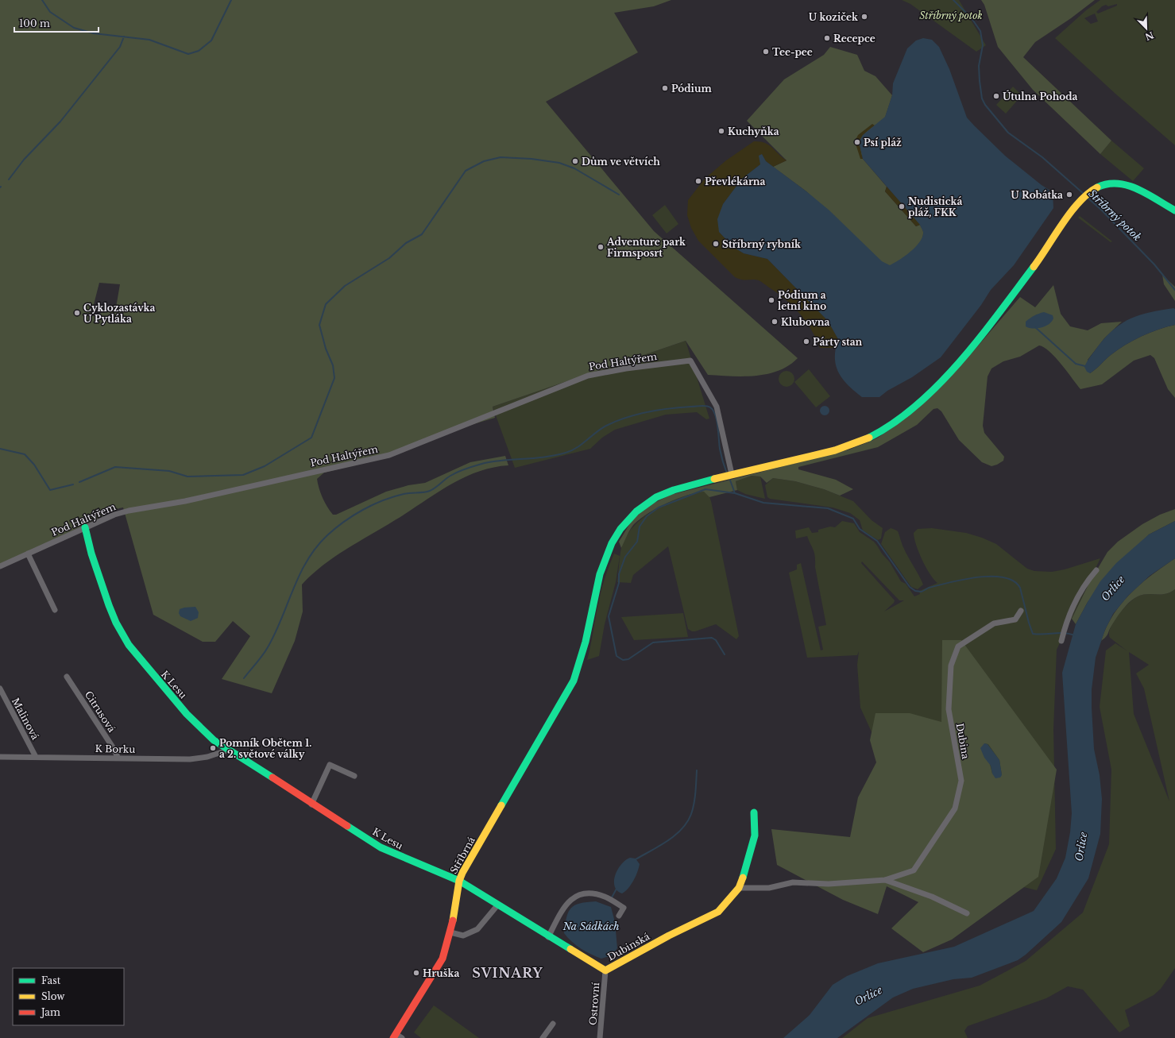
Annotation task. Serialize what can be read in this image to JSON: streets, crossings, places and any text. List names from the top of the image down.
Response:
{
  "streets": {
    "street": [
      "Pod Haltýřem",
      "K Lesu",
      "Citrusová",
      "Malinová",
      "Dubina",
      "K Borku",
      "Stříbrná",
      "Dubinská",
      "Ostrovní"
    ]
  },
  "crossings": [
    ["Pod Haltýřem", "K Lesu"],
    ["Pod Haltýřem", "Stříbrná"],
    ["K Lesu", "K Borku"],
    ["K Lesu", "Stříbrná"],
    ["K Lesu", "Dubinská"],
    ["Citrusová", "K Borku"],
    ["Malinová", "K Borku"],
    ["Dubina", "Dubinská"],
    ["Stříbrná", "Dubinská"],
    ["Dubinská", "Ostrovní"]
  ],
  "districts": ["SVINARY"],
  "water": ["Stříbrný potok", "Orlice", "Na Sádkách"],
  "parks": ["Stříbrný potok"],
  "places": [
    "U koziček",
    "Recepce",
    "Tee-pee",
    "Pódium",
    "Útulna Pohoda",
    "Kuchyňka",
    "Psí pláž",
    "Dům ve větvích",
    "Převlékárna",
    "U Robátka",
    "Nudistická pláž, FKK",
    "Stříbrný rybník",
    "Adventure park Firmsposrt",
    "Pódium a letní kino",
    "Cyklozastávka U Pytláka",
    "Klubovna",
    "Párty stan",
    "Pomník Obětem 1. a 2. světové války",
    "Hruška"
  ],
  "legend": ["Fast", "Slow", "Jam"],
  "scale_bar": "100 m",
  "north": "bottom right"
}
